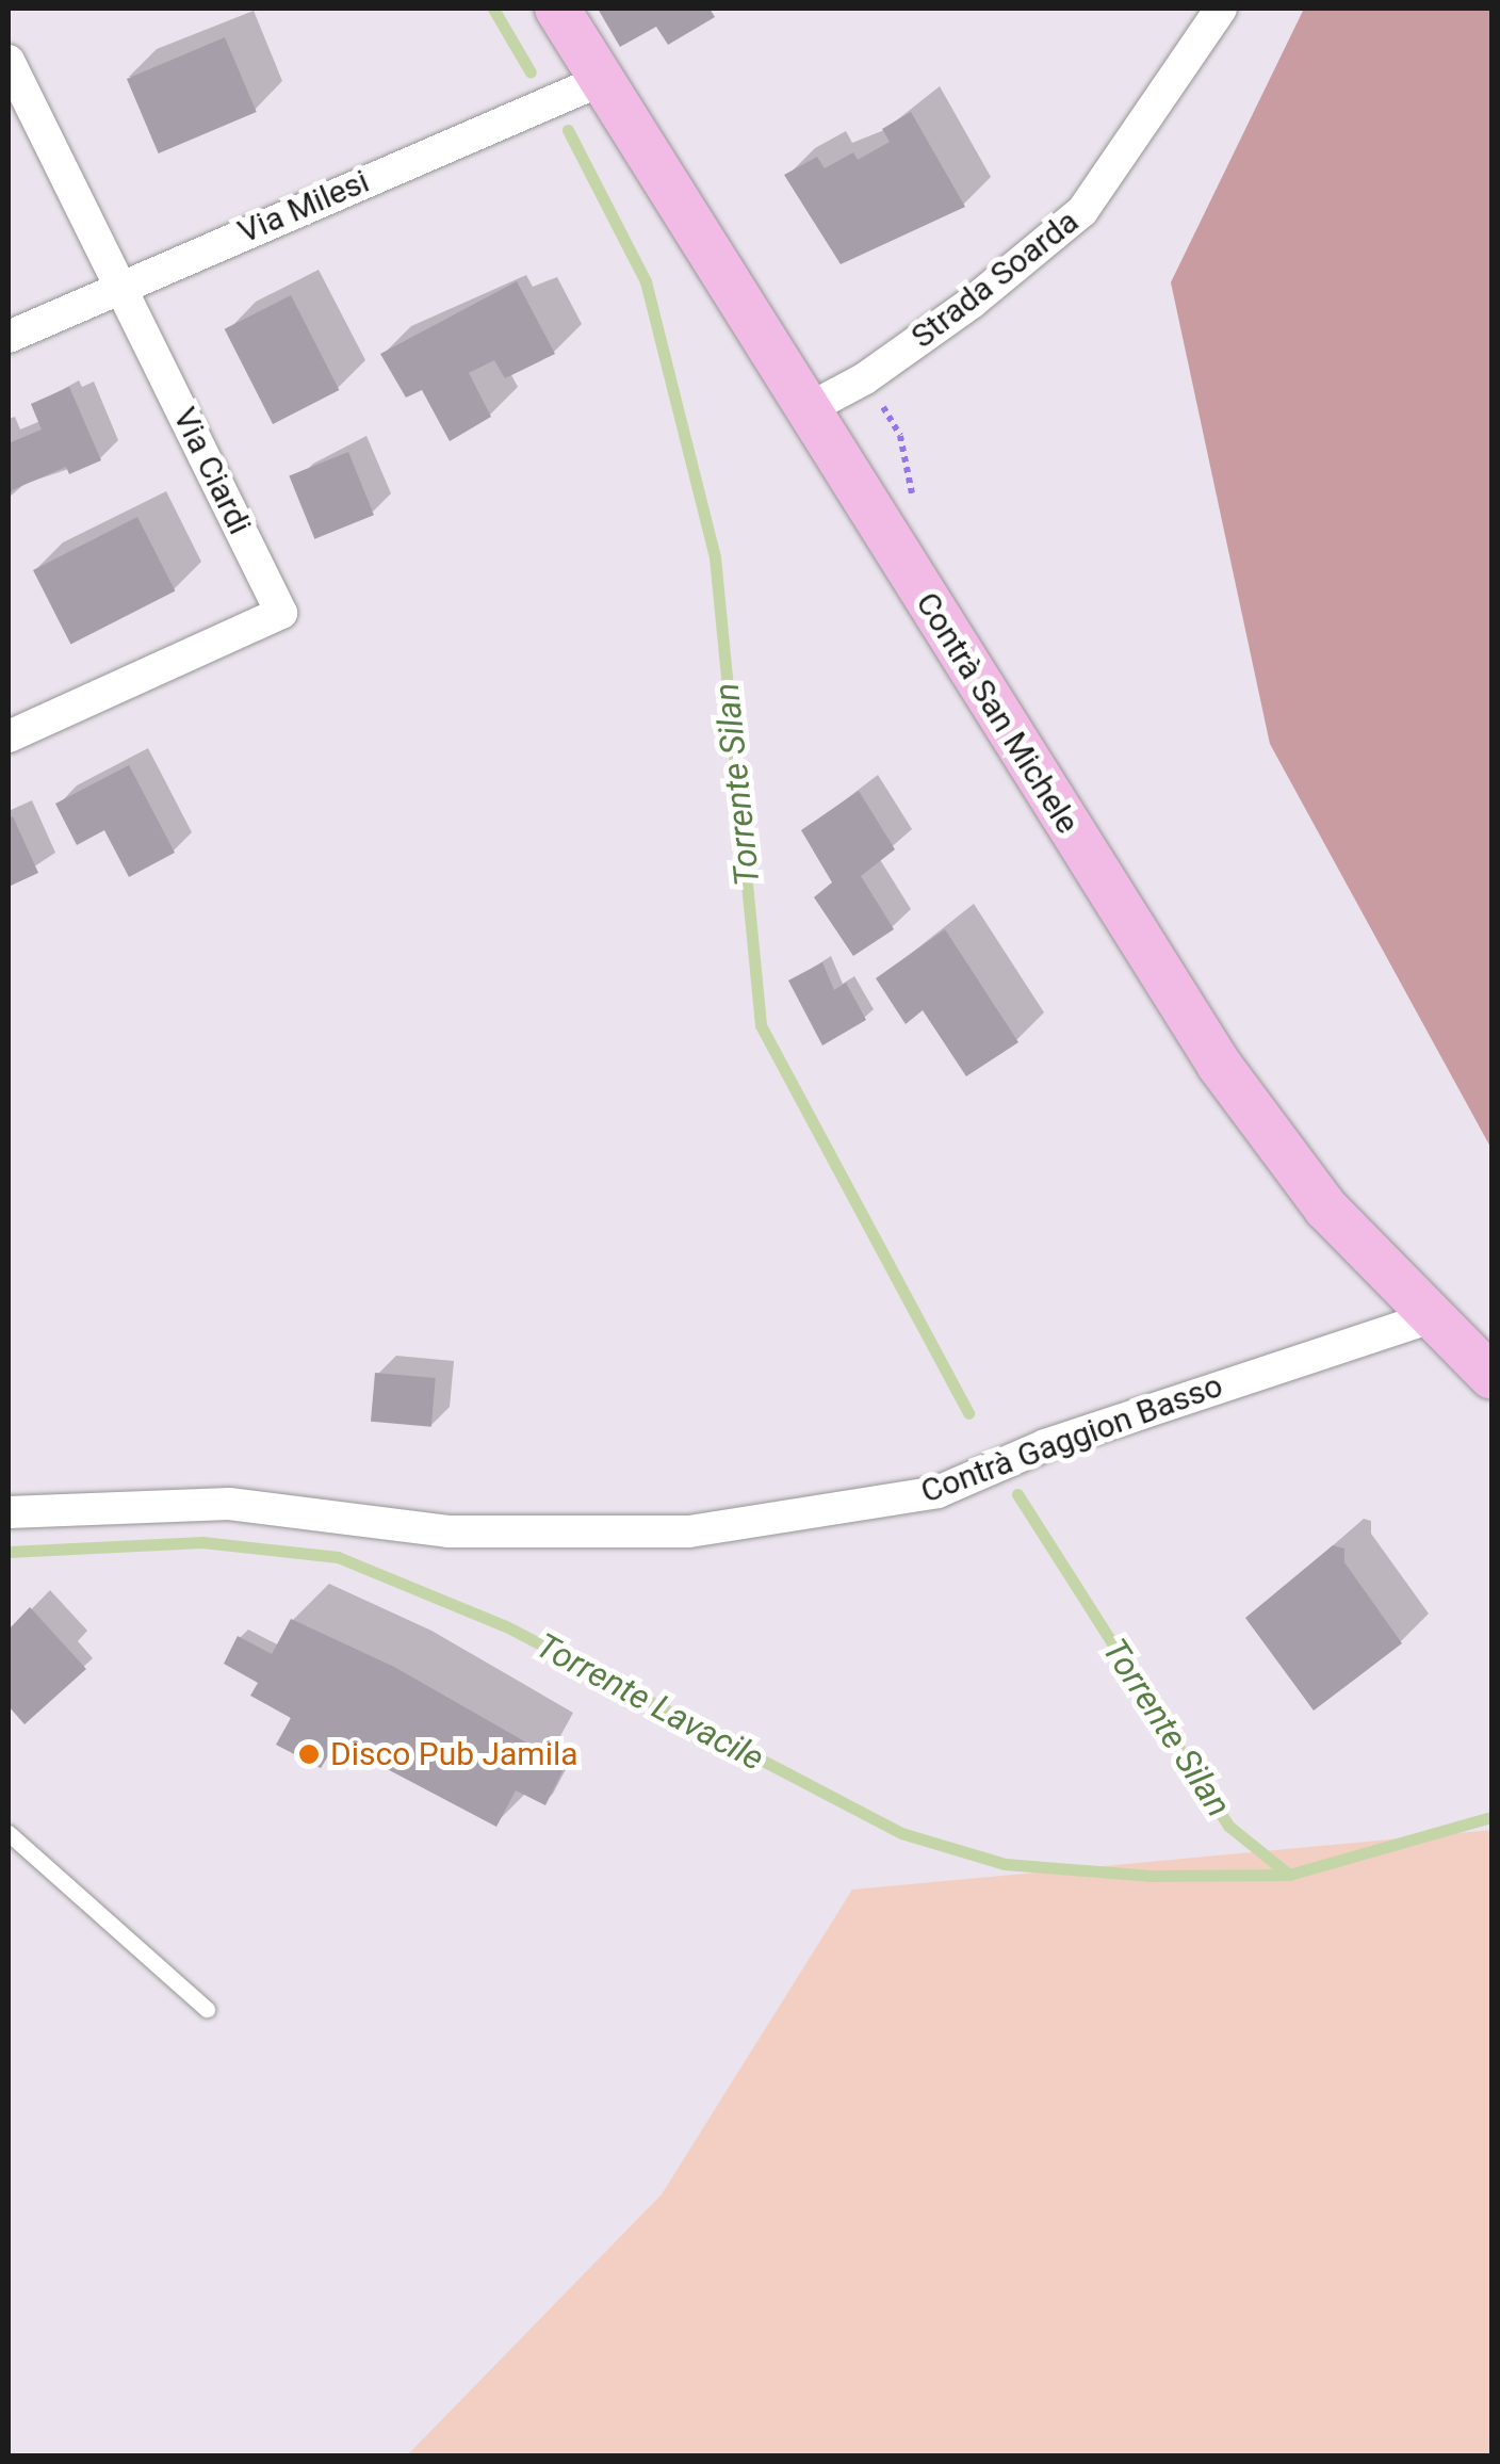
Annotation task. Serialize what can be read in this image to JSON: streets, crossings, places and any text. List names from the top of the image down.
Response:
{
  "streets": {
    "main road": ["Contrà San Michele"],
    "street": [
      "Via Milesi",
      "Strada Soarda",
      "Via Ciardi",
      "Contrà Gaggion Basso"
    ]
  },
  "crossings": [
    ["Via Milesi", "Via Ciardi"],
    ["Via Milesi", "Contrà San Michele"],
    ["Strada Soarda", "Contrà San Michele"],
    ["Contrà San Michele", "Contrà Gaggion Basso"]
  ],
  "water": ["Torrente Silan", "Torrente Lavacile"],
  "places": ["Disco Pub Jamila"]
}
